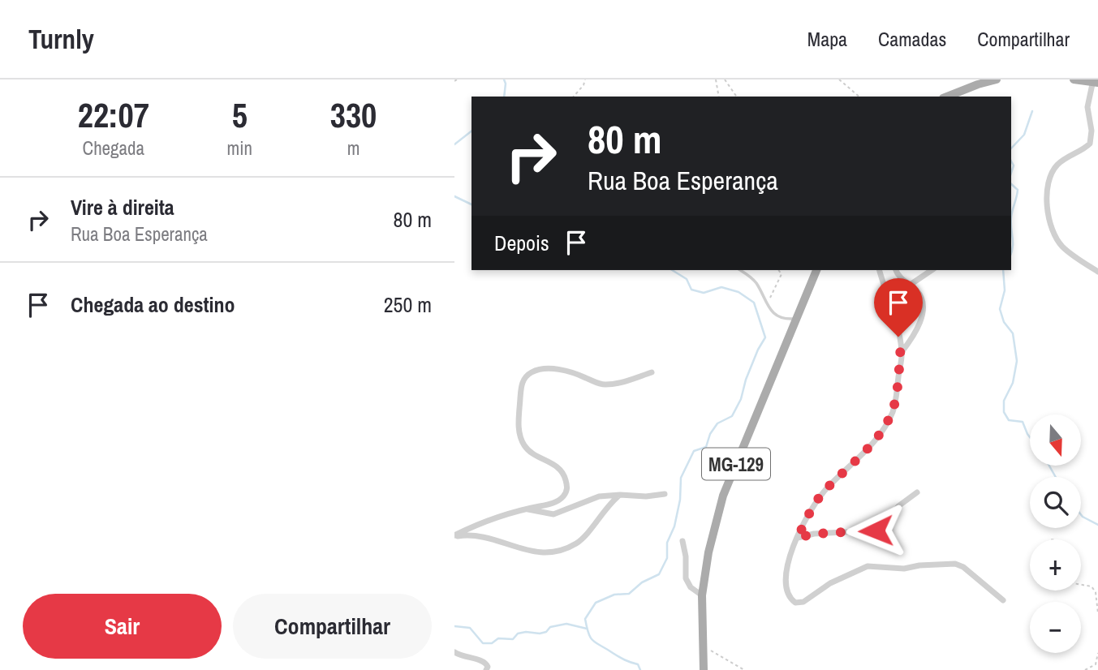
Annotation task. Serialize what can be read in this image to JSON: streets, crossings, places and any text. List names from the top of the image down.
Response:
{
  "streets": {
    "main road": ["MG-129"]
  },
  "north": "bottom",
  "page": {
    "header": "Turnly",
    "nav": ["Mapa", "Camadas", "Compartilhar"],
    "eta": [
      "22:07",
      "Chegada",
      "5",
      "min",
      "330",
      "m"
    ],
    "turn": ["80 m", "Rua Boa Esperança"],
    "list": [
      {
        "name": "Vire à direita",
        "note": "Rua Boa Esperança",
        "value": "80 m"
      },
      {
        "name": "Chegada ao destino",
        "value": "250 m"
      }
    ],
    "then": "Depois",
    "map_buttons": ["+", "−"],
    "buttons": ["Sair", "Compartilhar"]
  }
}
